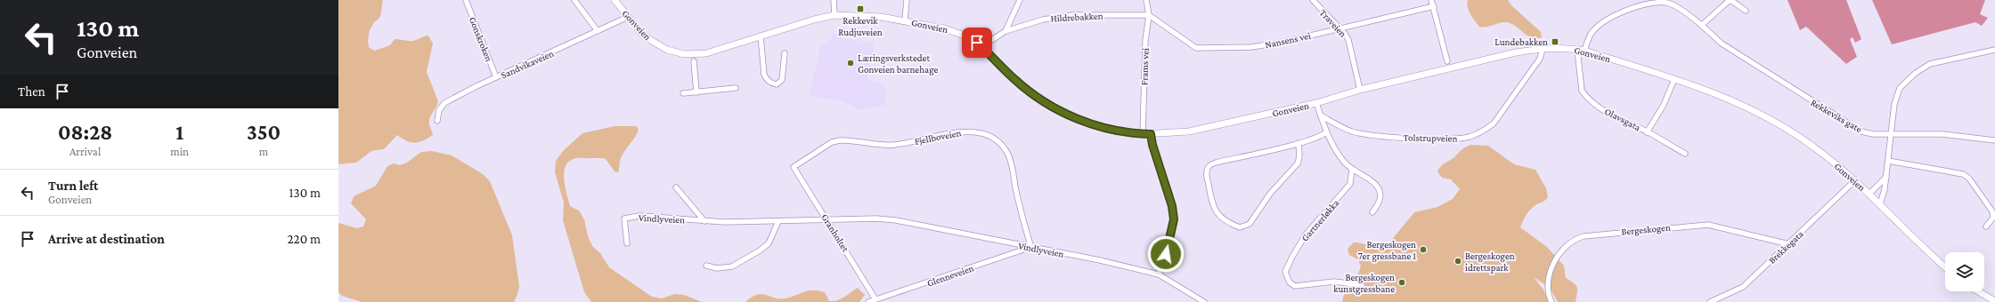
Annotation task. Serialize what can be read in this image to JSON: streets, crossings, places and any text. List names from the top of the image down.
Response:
{
  "streets": {
    "street": [
      "Hildrebakken",
      "Traveien",
      "Gonveien",
      "Gonskroken",
      "Nansens vei",
      "Sandvikaveien",
      "Frams vei",
      "Rekkeviks gate",
      "Olavsgata",
      "Fjellboveien",
      "Tolstrupveien",
      "Vindlyveien",
      "Gartnerløkka",
      "Bergeskogen",
      "Granholtet",
      "Brekkegata",
      "Glenneveien"
    ]
  },
  "crossings": [
    ["Hildrebakken", "Gonveien"],
    ["Hildrebakken", "Nansens vei"],
    ["Hildrebakken", "Frams vei"],
    ["Traveien", "Gonveien"],
    ["Traveien", "Nansens vei"],
    ["Gonveien", "Sandvikaveien"],
    ["Gonveien", "Frams vei"],
    ["Gonveien", "Rekkeviks gate"],
    ["Gonveien", "Olavsgata"],
    ["Gonveien", "Tolstrupveien"],
    ["Gonveien", "Brekkegata"],
    ["Gonskroken", "Sandvikaveien"],
    ["Nansens vei", "Frams vei"],
    ["Rekkeviks gate", "Olavsgata"],
    ["Fjellboveien", "Vindlyveien"],
    ["Fjellboveien", "Granholtet"],
    ["Fjellboveien", "Glenneveien"],
    ["Vindlyveien", "Granholtet"],
    ["Vindlyveien", "Glenneveien"],
    ["Bergeskogen", "Brekkegata"],
    ["Granholtet", "Glenneveien"]
  ],
  "places": {
    "transit": ["Rekkevik Rudjuveien", "Lundebakken"],
    "other": [
      "Læringsverkstedet Gonveien barnehage",
      "Bergeskogen 7er gressbane 1",
      "Bergeskogen idrettspark",
      "Bergeskogen kunstgressbane"
    ]
  },
  "page": {
    "turn": ["130 m", "Gonveien"],
    "then": "Then",
    "eta": [
      "08:28",
      "Arrival",
      "1",
      "min",
      "350",
      "m"
    ],
    "list": [
      {
        "name": "Turn left",
        "note": "Gonveien",
        "value": "130 m"
      },
      {
        "name": "Arrive at destination",
        "value": "220 m"
      }
    ]
  }
}
